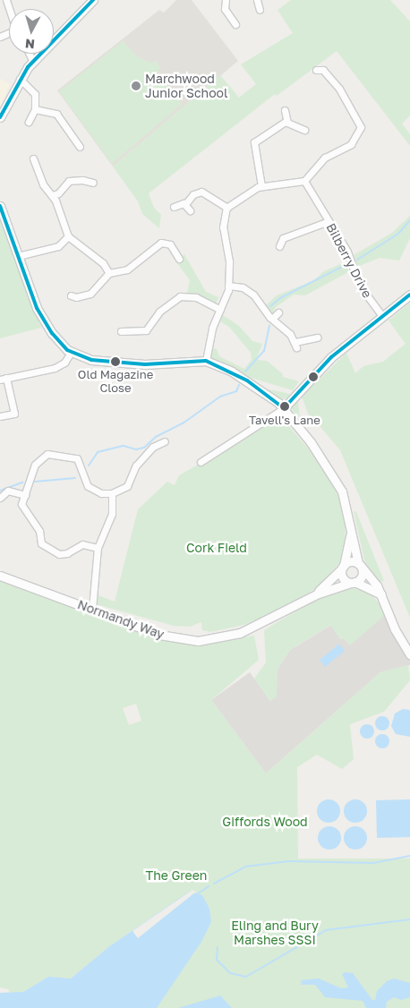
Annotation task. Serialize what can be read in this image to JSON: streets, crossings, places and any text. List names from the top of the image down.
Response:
{
  "streets": {
    "street": ["Bilberry Drive", "Normandy Way"]
  },
  "parks": [
    "Cork Field",
    "Giffords Wood",
    "The Green",
    "Eling and Bury Marshes SSSI"
  ],
  "places": ["Marchwood Junior School", "Old Magazine Close", "Tavell's Lane"],
  "north": "bottom"
}
